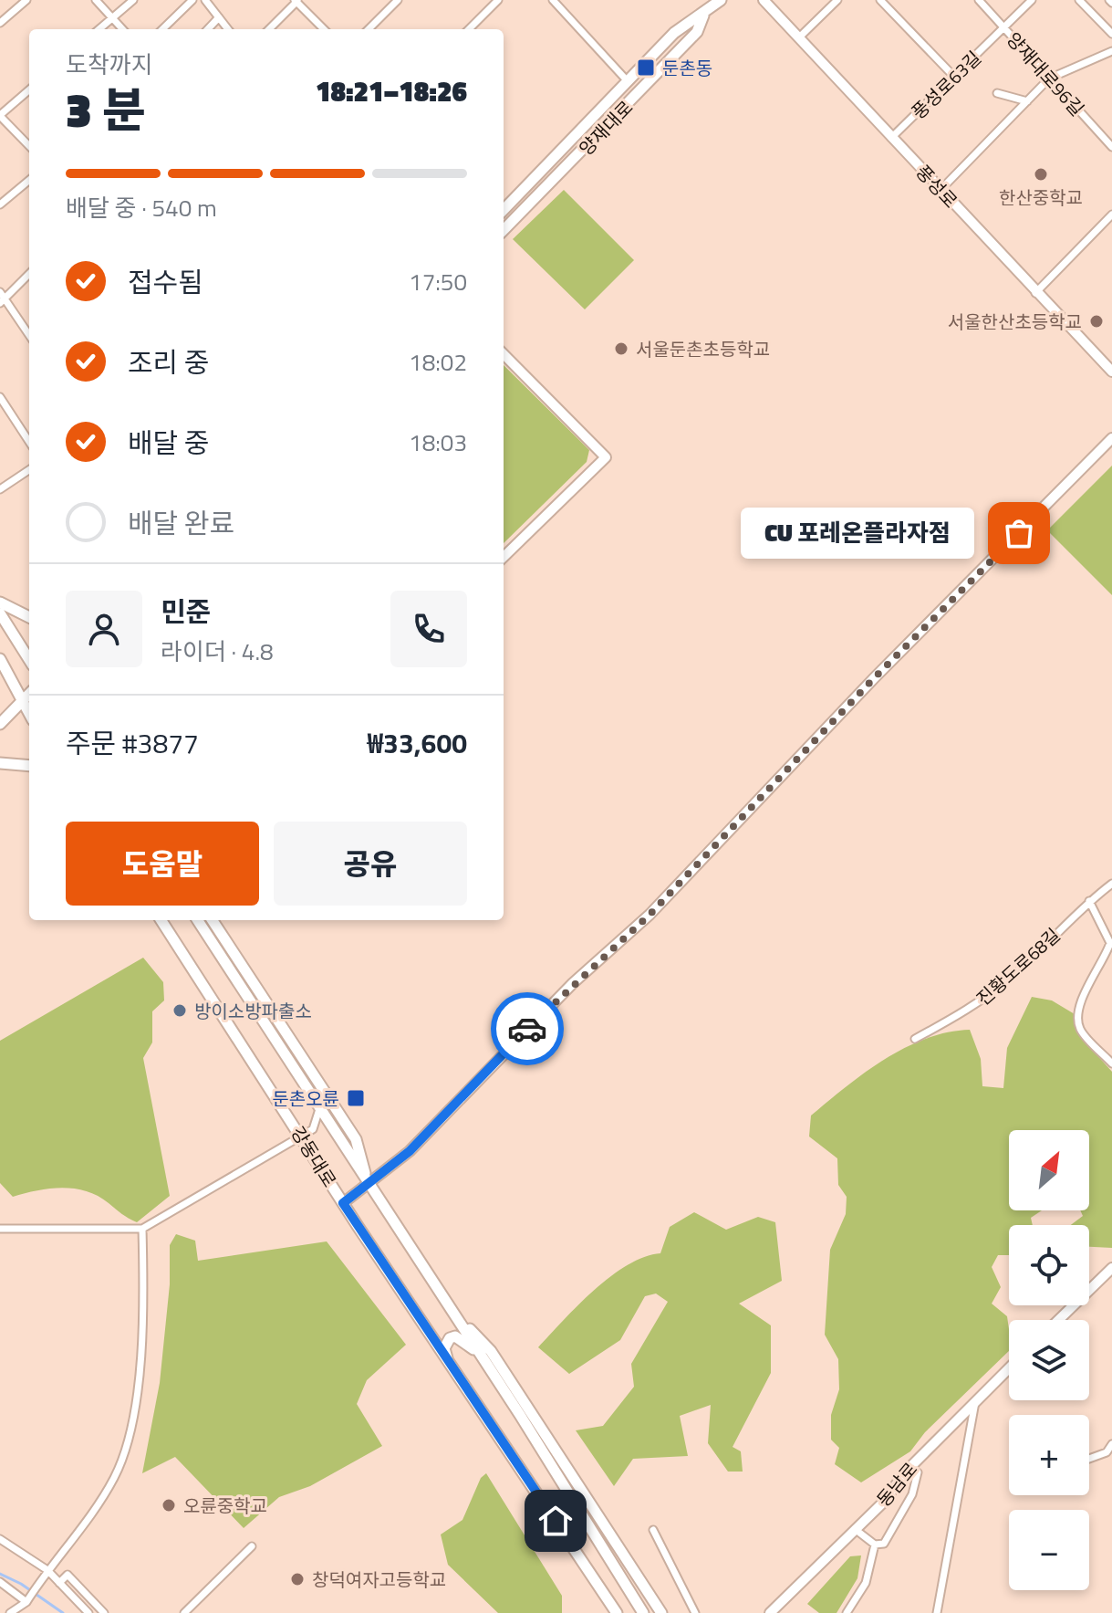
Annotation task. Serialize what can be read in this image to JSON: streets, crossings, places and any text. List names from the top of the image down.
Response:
{
  "streets": {
    "main road": [
      "양재대로",
      "풍성로",
      "강동대로",
      "동남로"
    ],
    "street": ["양재대로96길", "풍성로63길", "진황도로68길"]
  },
  "crossings": [
    ["양재대로96길", "풍성로63길"],
    ["풍성로63길", "풍성로"]
  ],
  "places": {
    "transit": ["둔촌동", "둔촌오륜"],
    "other": [
      "한산중학교",
      "서울한산초등학교",
      "서울둔촌초등학교",
      "CU 포레온플라자점",
      "방이소방파출소",
      "오륜중학교",
      "창덕여자고등학교"
    ]
  },
  "north": "top right",
  "page": {
    "heading": ["3 분", "도착까지", "18:21–18:26"],
    "panel": [
      "민준",
      "라이더 · 4.8",
      "주문 #3877",
      "₩33,600"
    ],
    "bar": "배달 중 · 540 m",
    "list": [
      ["접수됨", "17:50"],
      ["조리 중", "18:02"],
      ["배달 중", "18:03"],
      "배달 완료"
    ],
    "bubble": "CU 포레온플라자점",
    "buttons": ["도움말", "공유"],
    "map_buttons": ["+", "−"]
  }
}
